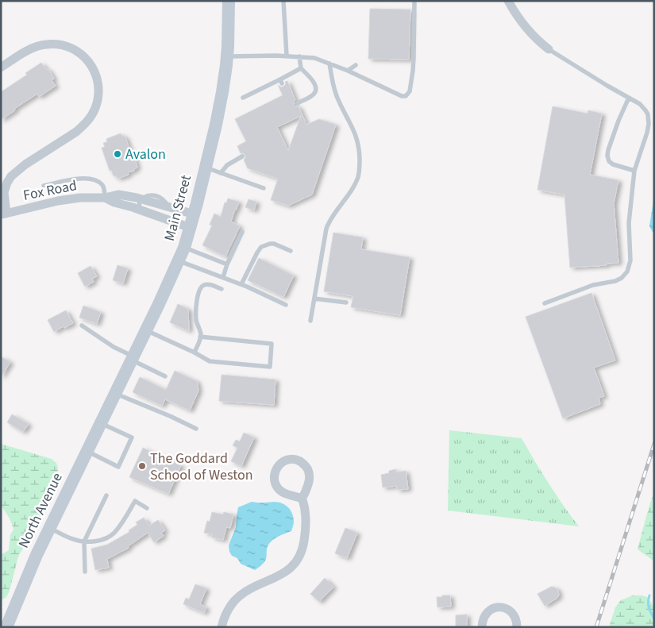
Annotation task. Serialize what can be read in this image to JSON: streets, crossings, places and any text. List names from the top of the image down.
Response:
{
  "streets": {
    "main road": ["Main Street", "North Avenue"],
    "street": ["Fox Road"]
  },
  "crossings": [
    ["Fox Road", "Main Street"],
    ["Main Street", "North Avenue"]
  ],
  "places": ["Avalon", "The Goddard School of Weston"]
}
